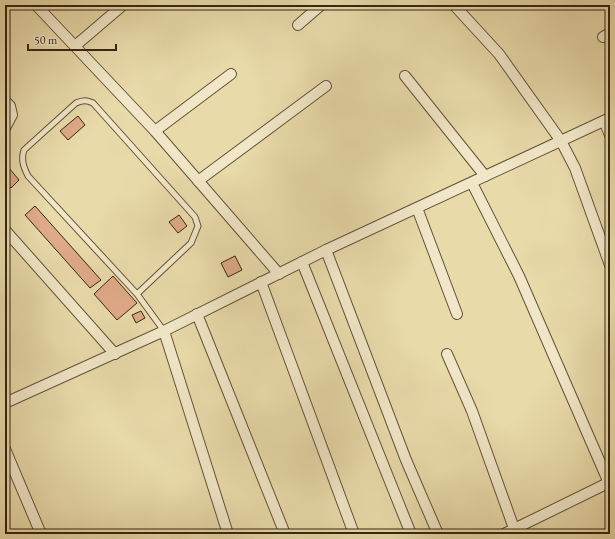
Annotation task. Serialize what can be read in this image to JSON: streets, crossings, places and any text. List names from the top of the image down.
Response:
{
  "scale_bar": "50 m"
}
